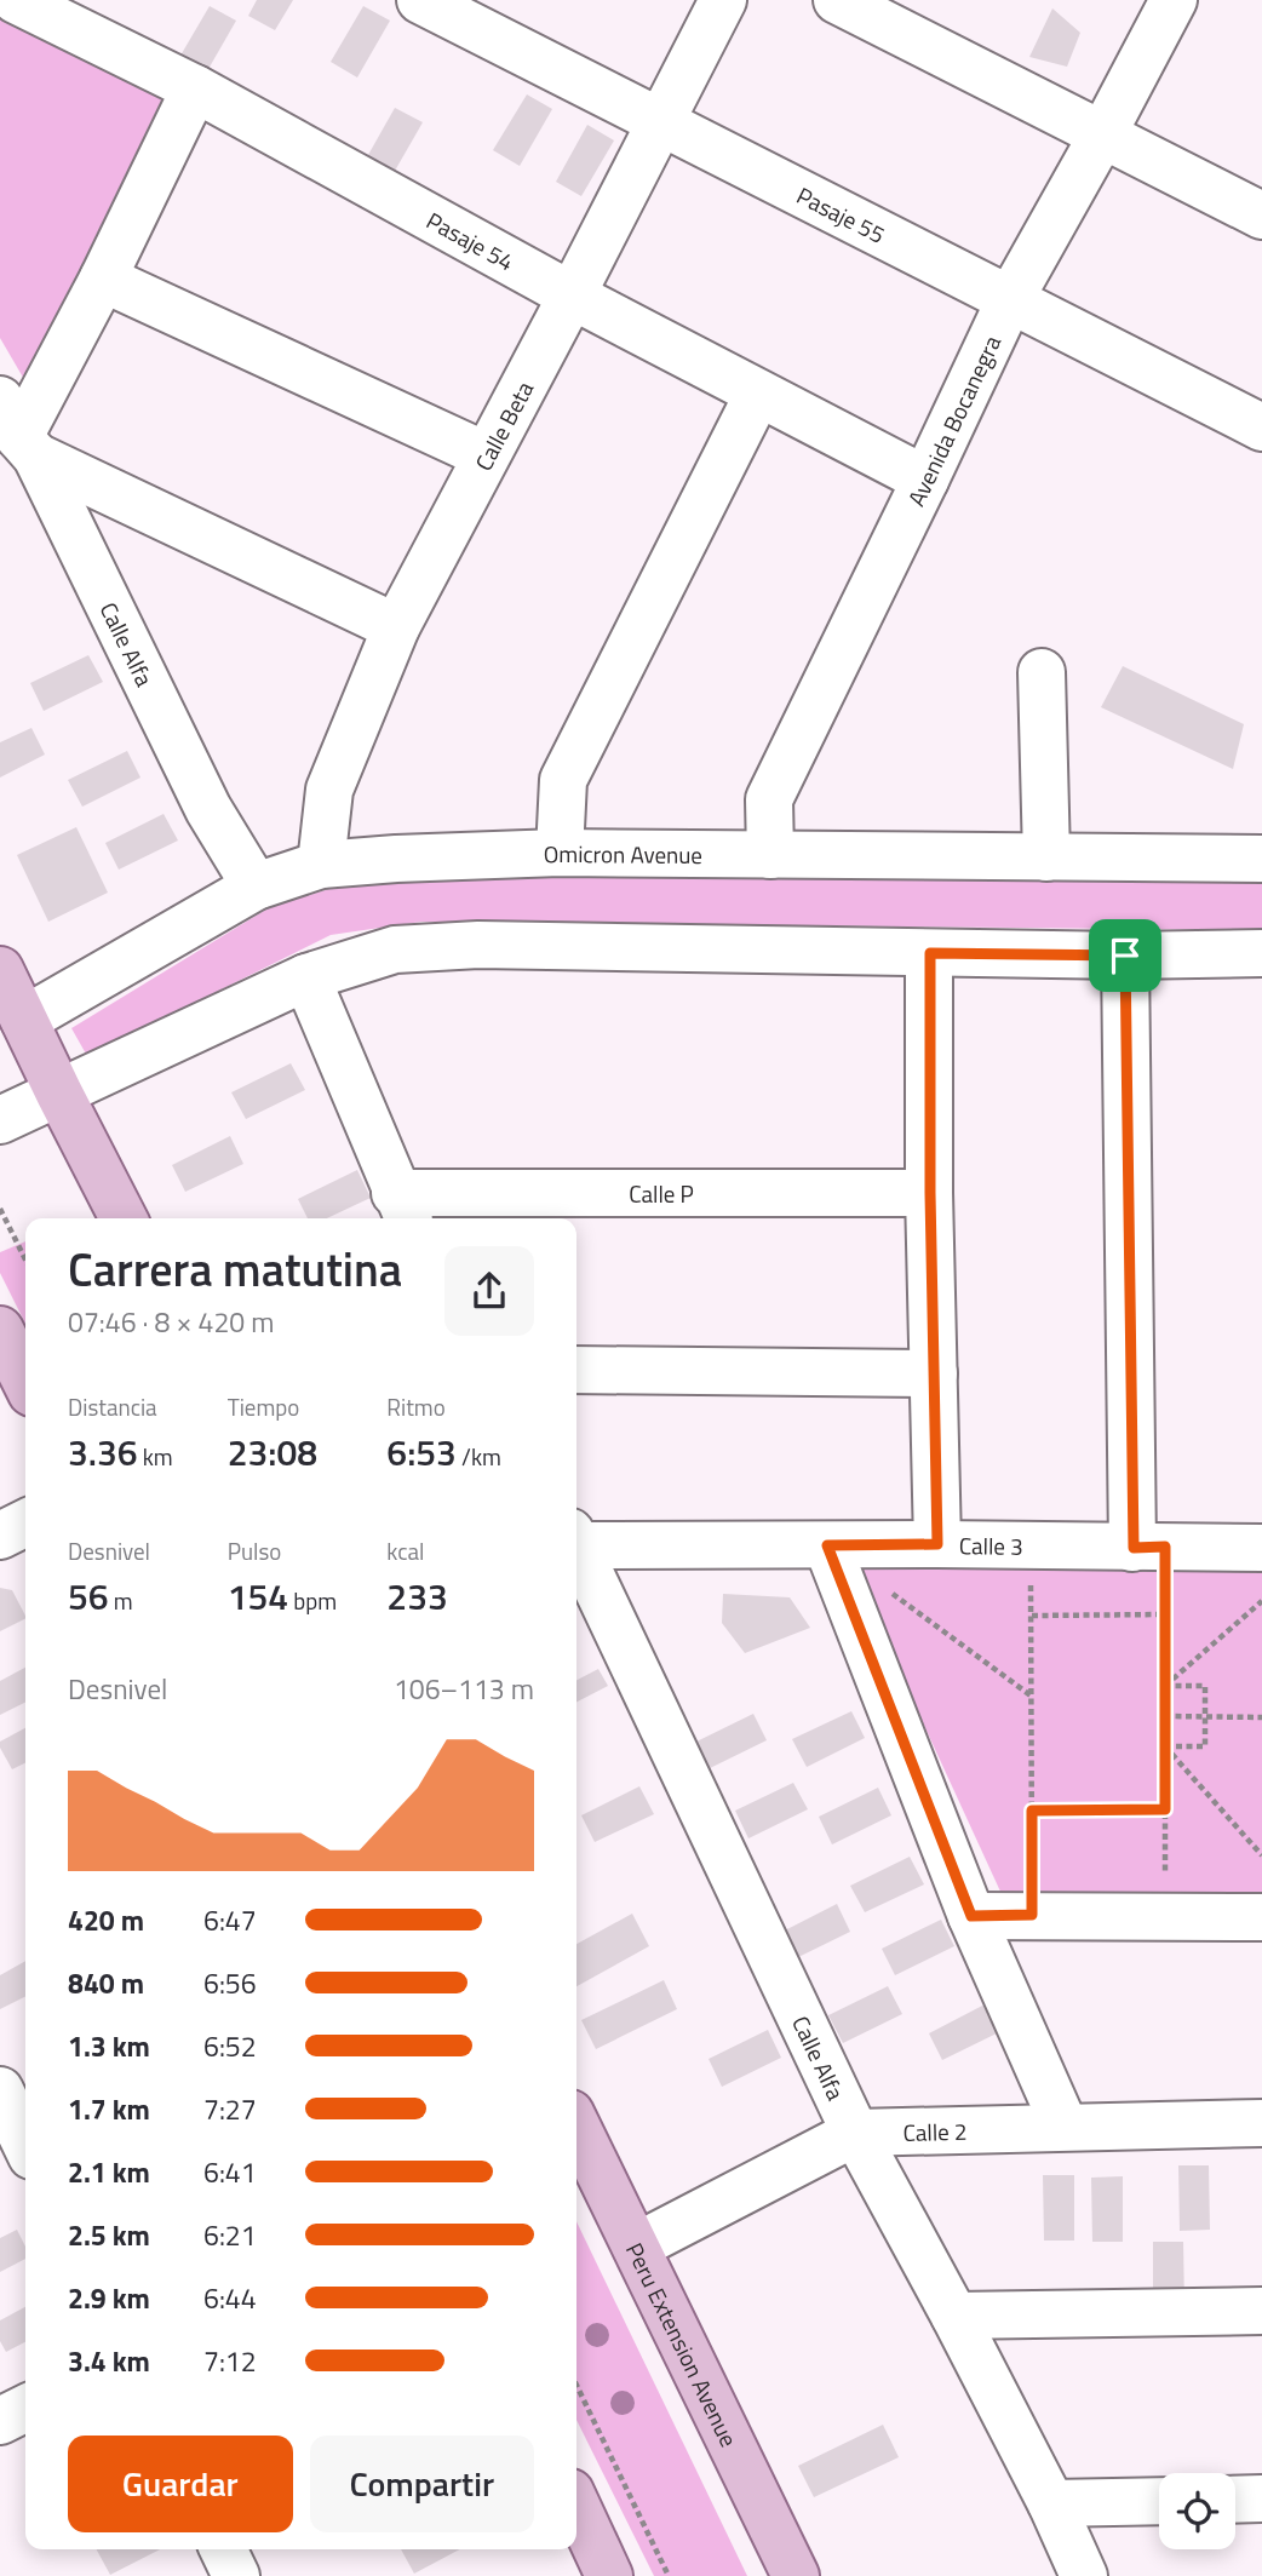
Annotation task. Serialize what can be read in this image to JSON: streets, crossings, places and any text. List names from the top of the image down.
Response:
{
  "streets": {
    "main road": ["Peru Extension Avenue"],
    "street": [
      "Pasaje 55",
      "Pasaje 54",
      "Avenida Bocanegra",
      "Calle Beta",
      "Calle Alfa",
      "Omicron Avenue",
      "Calle P",
      "Calle 3",
      "Calle 2"
    ]
  },
  "crossings": [
    ["Pasaje 55", "Avenida Bocanegra"],
    ["Pasaje 55", "Calle Beta"],
    ["Pasaje 54", "Avenida Bocanegra"],
    ["Pasaje 54", "Calle Beta"],
    ["Avenida Bocanegra", "Omicron Avenue"],
    ["Calle Beta", "Omicron Avenue"],
    ["Calle Alfa", "Omicron Avenue"],
    ["Calle Alfa", "Calle 2"],
    ["Calle 2", "Peru Extension Avenue"]
  ],
  "page": {
    "heading": ["Carrera matutina", "07:46 · 8 × 420 m"],
    "stats": [
      ["Distancia", "3.36 km"],
      ["Tiempo", "23:08"],
      ["Ritmo", "6:53 /km"],
      ["Desnivel", "56 m"],
      ["Pulso", "154 bpm"],
      ["kcal", "233"]
    ],
    "chart": ["Desnivel", "106–113 m"],
    "list": [
      {
        "name": "420 m",
        "note": "6:47"
      },
      {
        "name": "840 m",
        "note": "6:56"
      },
      {
        "name": "1.3 km",
        "note": "6:52"
      },
      {
        "name": "1.7 km",
        "note": "7:27"
      },
      {
        "name": "2.1 km",
        "note": "6:41"
      },
      {
        "name": "2.5 km",
        "note": "6:21"
      },
      {
        "name": "2.9 km",
        "note": "6:44"
      },
      {
        "name": "3.4 km",
        "note": "7:12"
      }
    ],
    "buttons": ["Guardar", "Compartir"]
  }
}
